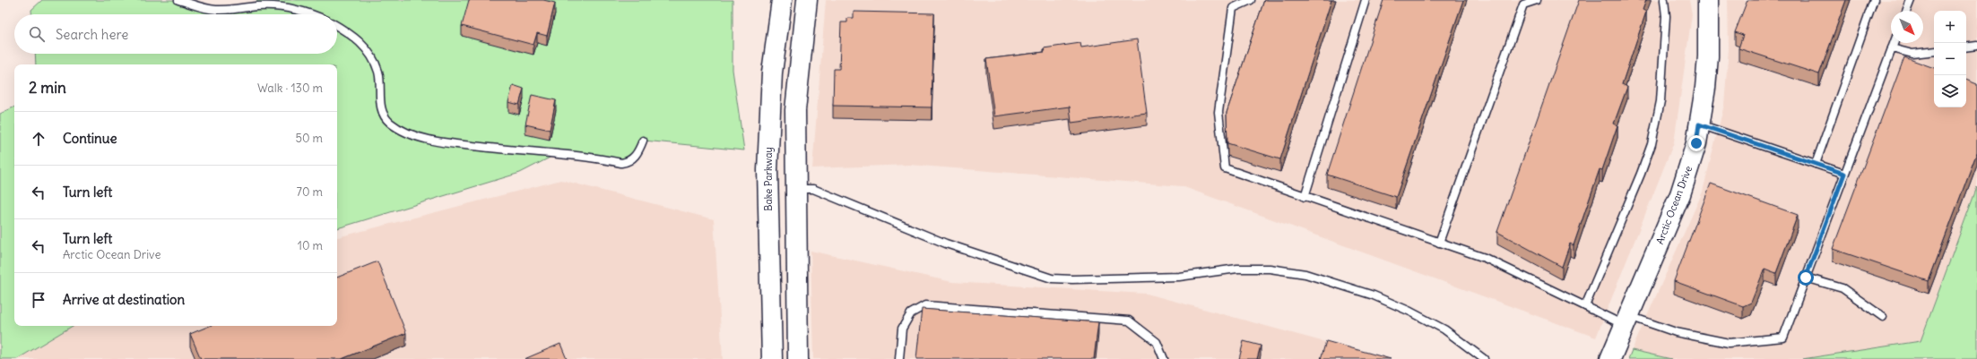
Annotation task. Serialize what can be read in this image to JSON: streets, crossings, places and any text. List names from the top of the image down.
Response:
{
  "streets": {
    "main road": ["Bake Parkway", "Arctic Ocean Drive"]
  },
  "north": "bottom right",
  "page": {
    "map_buttons": ["+", "−"],
    "search": "Search here",
    "heading": ["2 min", "Walk · 130 m"],
    "list": [
      ["Continue", "50 m"],
      ["Turn left", "70 m"],
      ["Turn left", "Arctic Ocean Drive", "10 m"],
      "Arrive at destination"
    ]
  }
}
